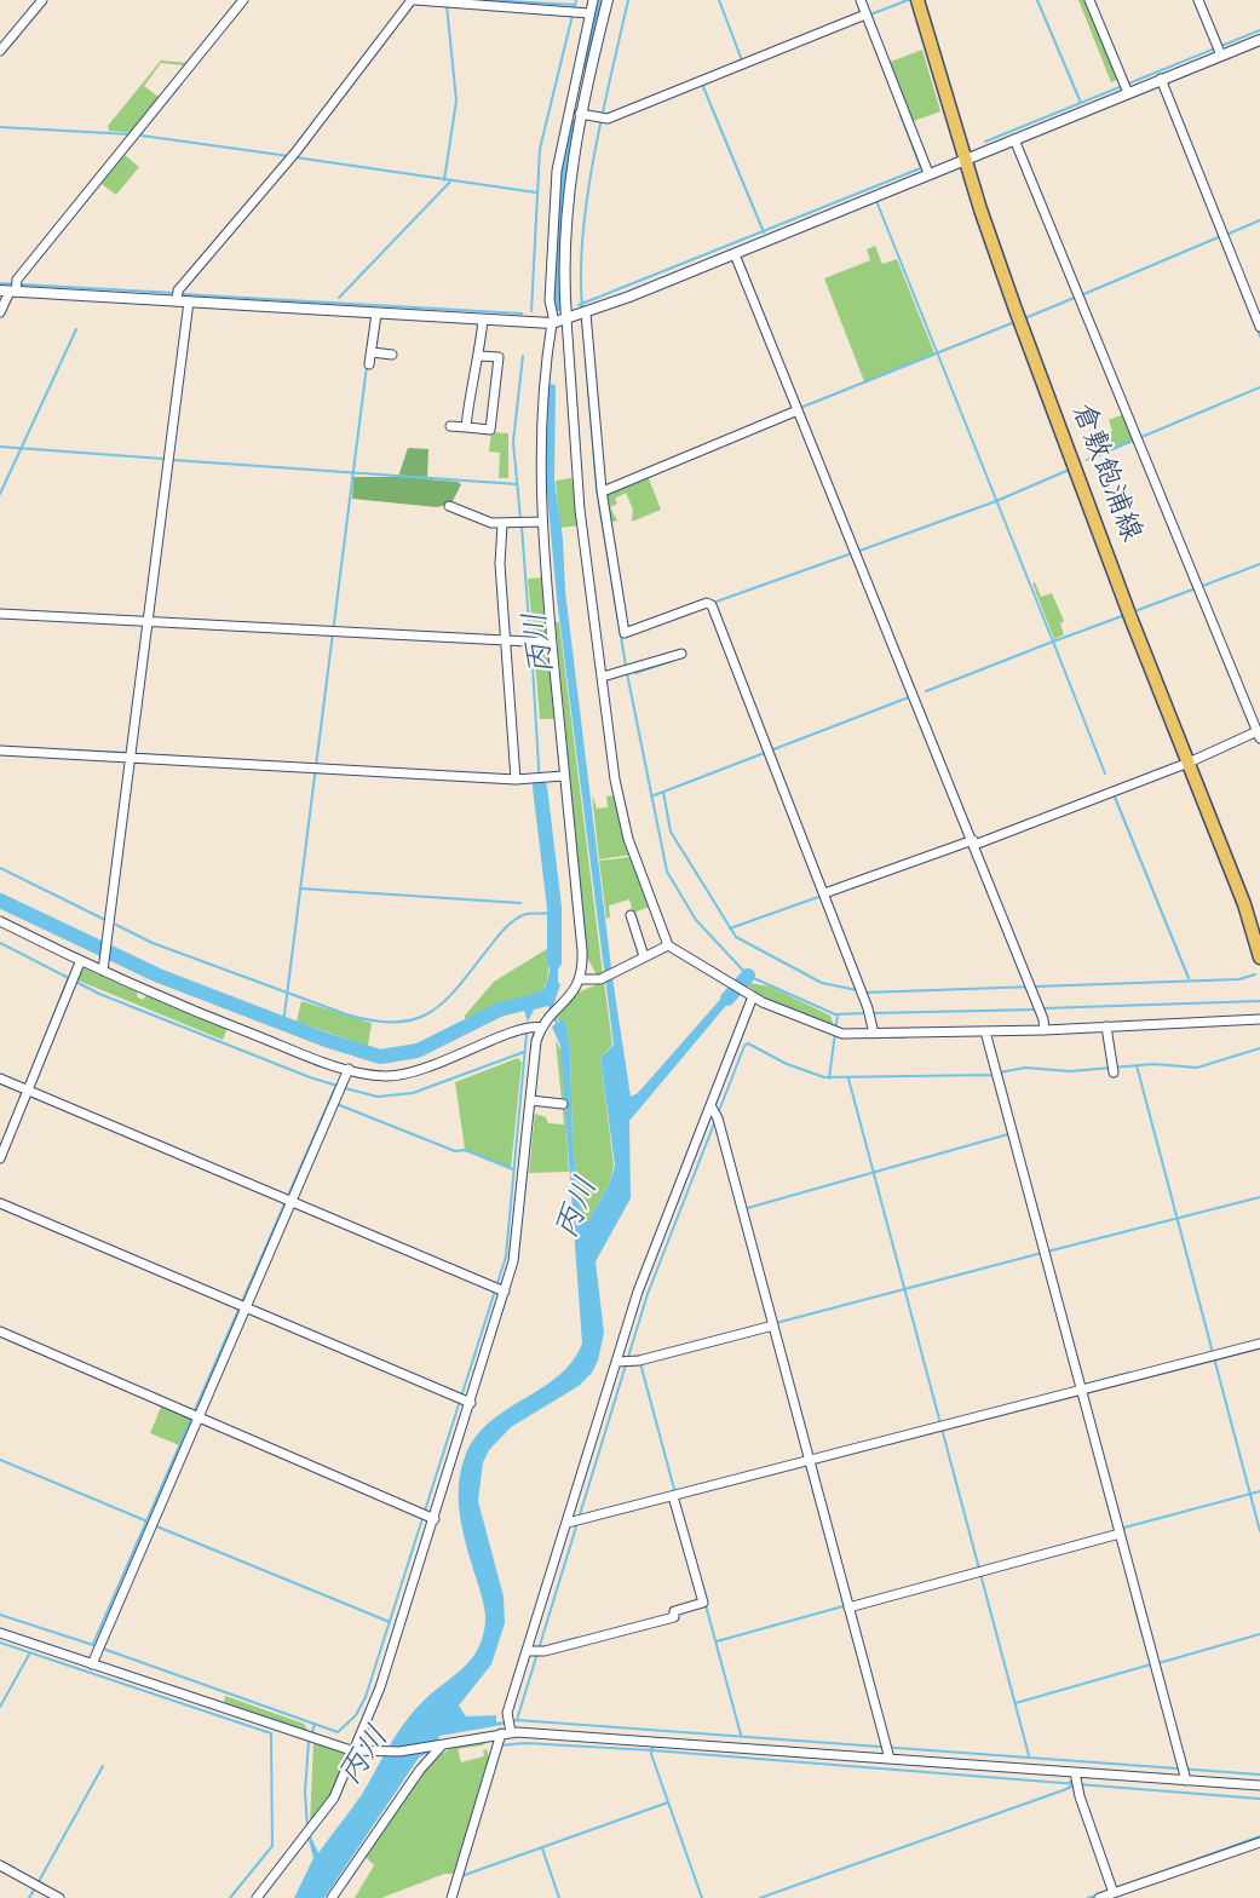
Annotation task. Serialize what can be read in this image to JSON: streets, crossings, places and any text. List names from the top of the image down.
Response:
{
  "streets": {
    "main road": ["倉敷飽浦線"]
  },
  "water": ["丙川"]
}
